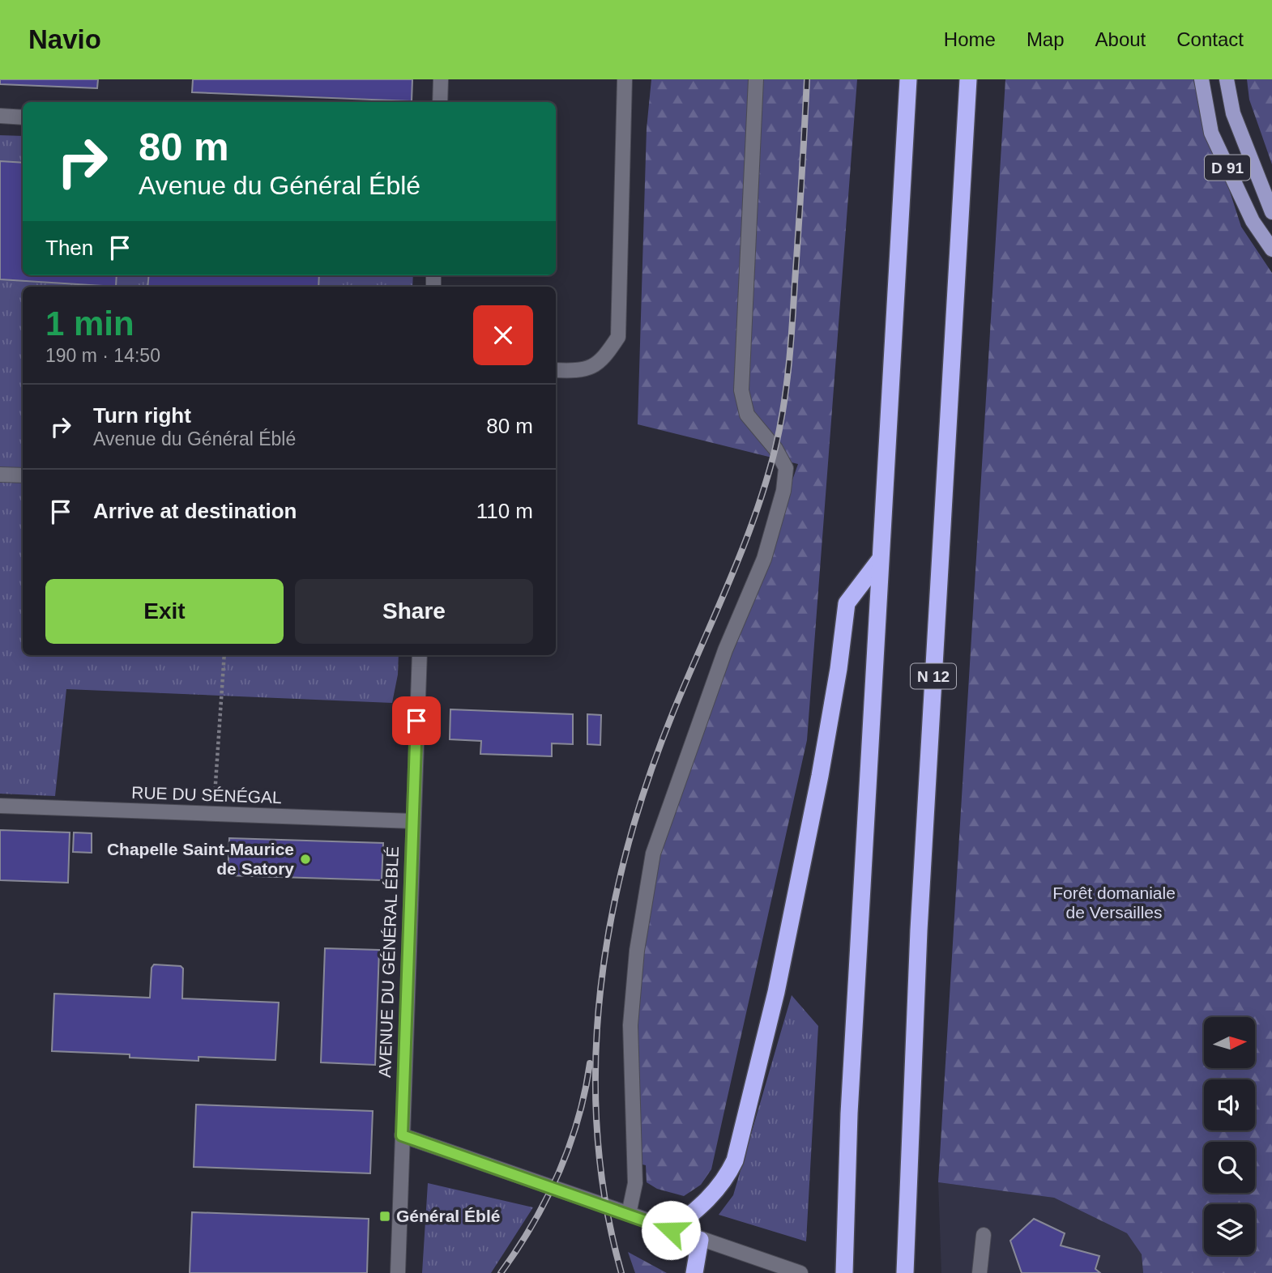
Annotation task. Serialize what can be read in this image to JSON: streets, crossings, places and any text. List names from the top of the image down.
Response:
{
  "streets": {
    "highway": ["N 12"],
    "main road": ["D 91"],
    "street": ["RUE DU SÉNÉGAL", "AVENUE DU GÉNÉRAL ÉBLÉ"]
  },
  "crossings": [
    ["RUE DU SÉNÉGAL", "AVENUE DU GÉNÉRAL ÉBLÉ"]
  ],
  "parks": ["Forêt domaniale de Versailles"],
  "places": {
    "other": ["Chapelle Saint-Maurice de Satory"],
    "transit": ["Général Éblé"]
  },
  "north": "right",
  "page": {
    "header": "Navio",
    "nav": [
      "Home",
      "Map",
      "About",
      "Contact"
    ],
    "turn": ["80 m", "Avenue du Général Éblé"],
    "then": "Then",
    "heading": ["1 min", "190 m · 14:50"],
    "list": [
      {
        "name": "Turn right",
        "note": "Avenue du Général Éblé",
        "value": "80 m"
      },
      {
        "name": "Arrive at destination",
        "value": "110 m"
      }
    ],
    "buttons": ["Exit", "Share"]
  }
}
